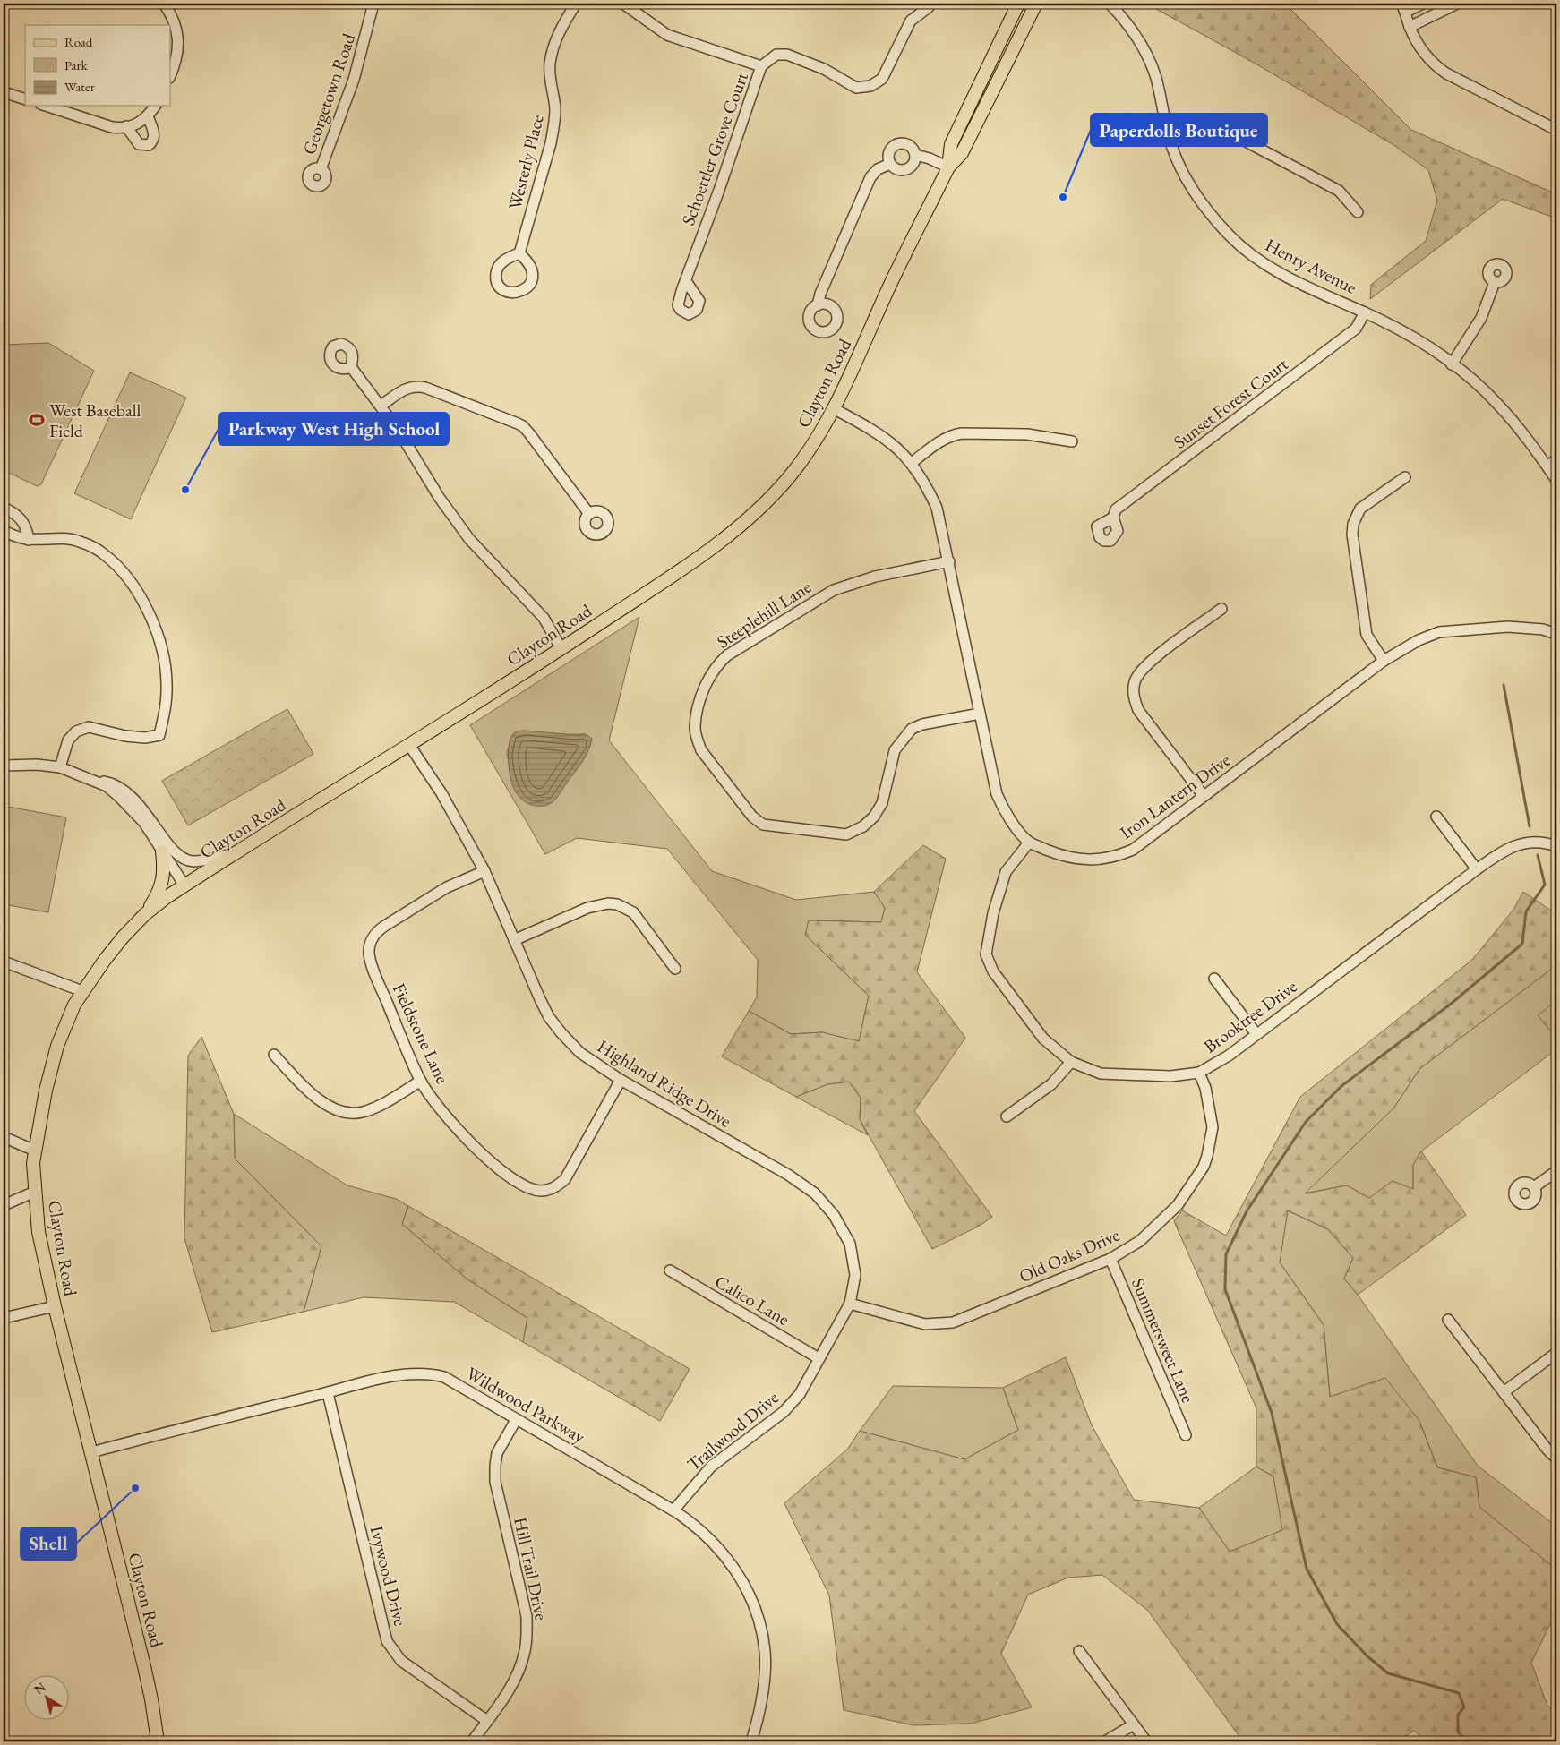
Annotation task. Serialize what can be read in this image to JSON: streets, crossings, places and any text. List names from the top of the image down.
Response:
{
  "streets": {
    "main road": ["Clayton Road"],
    "street": [
      "Georgetown Road",
      "Schoettler Grove Court",
      "Westerly Place",
      "Henry Avenue",
      "Sunset Forest Court",
      "Steeplehill Lane",
      "Iron Lantern Drive",
      "Brooktree Drive",
      "Fieldstone Lane",
      "Highland Ridge Drive",
      "Old Oaks Drive",
      "Calico Lane",
      "Summersweet Lane",
      "Wildwood Parkway",
      "Trailwood Drive",
      "Hill Trail Drive",
      "Ivywood Drive"
    ]
  },
  "crossings": [
    ["Henry Avenue", "Sunset Forest Court"],
    ["Clayton Road", "Iron Lantern Drive"],
    ["Clayton Road", "Highland Ridge Drive"],
    ["Clayton Road", "Wildwood Parkway"],
    ["Steeplehill Lane", "Iron Lantern Drive"],
    ["Iron Lantern Drive", "Brooktree Drive"],
    ["Brooktree Drive", "Old Oaks Drive"],
    ["Fieldstone Lane", "Highland Ridge Drive"],
    ["Highland Ridge Drive", "Old Oaks Drive"],
    ["Highland Ridge Drive", "Trailwood Drive"],
    ["Old Oaks Drive", "Summersweet Lane"],
    ["Old Oaks Drive", "Trailwood Drive"],
    ["Calico Lane", "Trailwood Drive"],
    ["Wildwood Parkway", "Trailwood Drive"],
    ["Wildwood Parkway", "Hill Trail Drive"],
    ["Wildwood Parkway", "Ivywood Drive"],
    ["Hill Trail Drive", "Ivywood Drive"]
  ],
  "places": {
    "other": ["Paperdolls Boutique", "Parkway West High School", "Shell"],
    "sports": ["West Baseball Field"]
  },
  "legend": ["Road", "Park", "Water"],
  "north": "top left"
}
